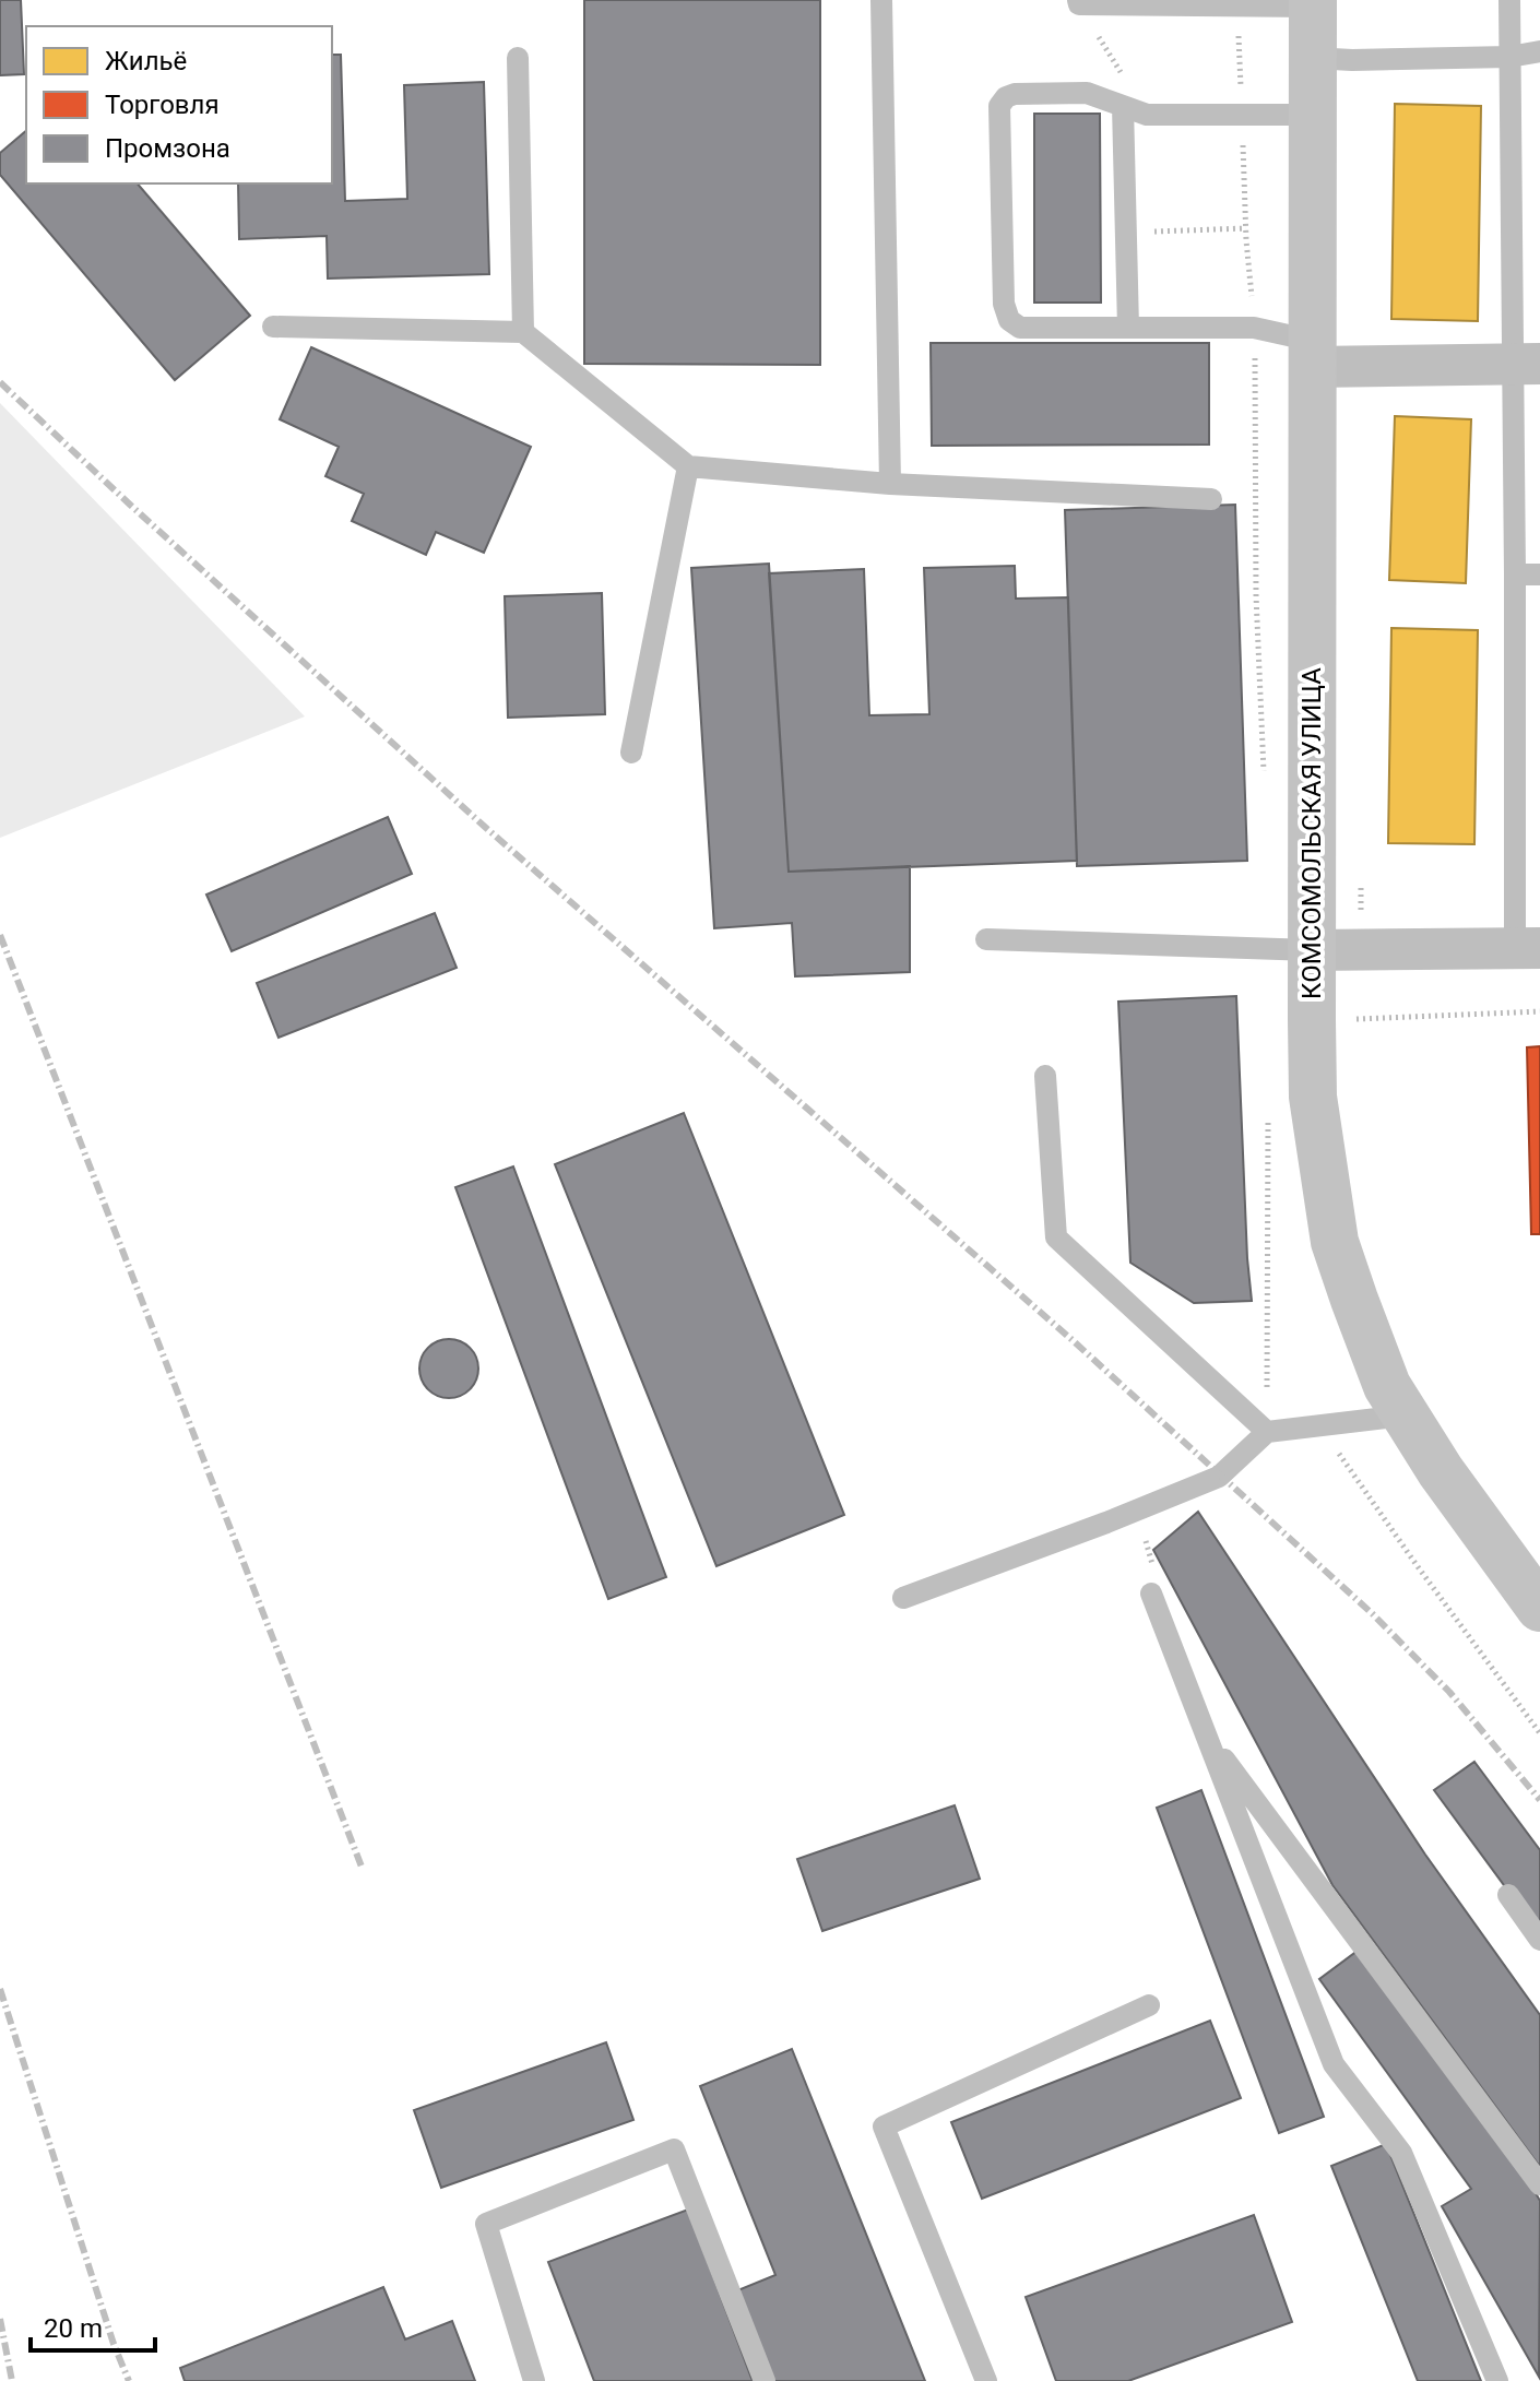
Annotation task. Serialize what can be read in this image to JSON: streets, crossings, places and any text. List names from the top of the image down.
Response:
{
  "streets": {
    "street": ["КОМСОМОЛЬСКАЯ УЛИЦА"]
  },
  "legend": ["Жильё", "Торговля", "Промзона"],
  "scale_bar": "20 m"
}
